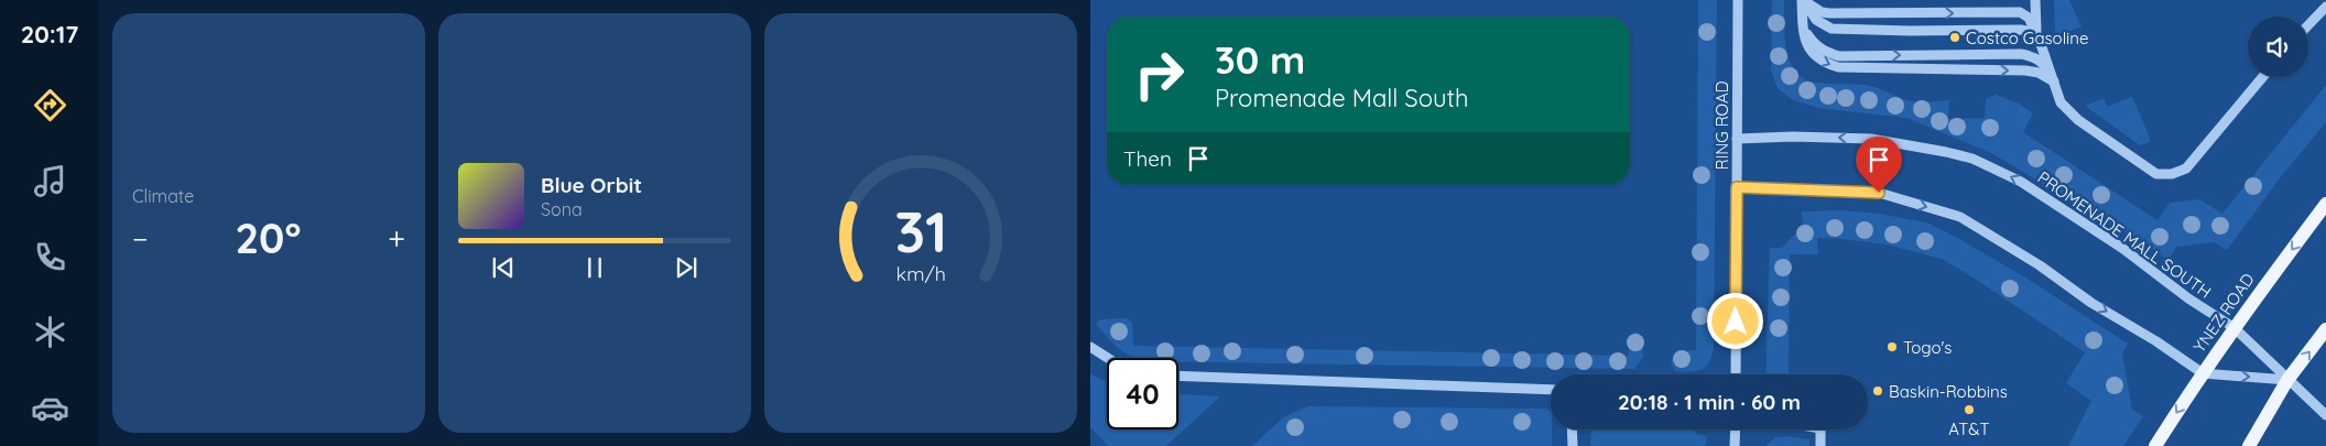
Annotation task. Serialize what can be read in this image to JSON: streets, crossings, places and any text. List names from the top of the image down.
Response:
{
  "streets": {
    "main road": ["YNEZ ROAD"],
    "street": ["RING ROAD", "PROMENADE MALL SOUTH"]
  },
  "crossings": [
    ["RING ROAD", "PROMENADE MALL SOUTH"],
    ["PROMENADE MALL SOUTH", "YNEZ ROAD"]
  ],
  "places": [
    "Costco Gasoline",
    "Togo's",
    "Baskin-Robbins",
    "AT&T"
  ],
  "page": {
    "tabs": "20:17",
    "tile": "Climate",
    "turn": ["30 m", "Promenade Mall South"],
    "then": "Then",
    "song": ["Blue Orbit", "Sona"],
    "heat": ["−", "20°", "+"],
    "limit": "40",
    "trip": "20:18 · 1 min · 60 m",
    "gauge": ["31", "km/h"]
  }
}
